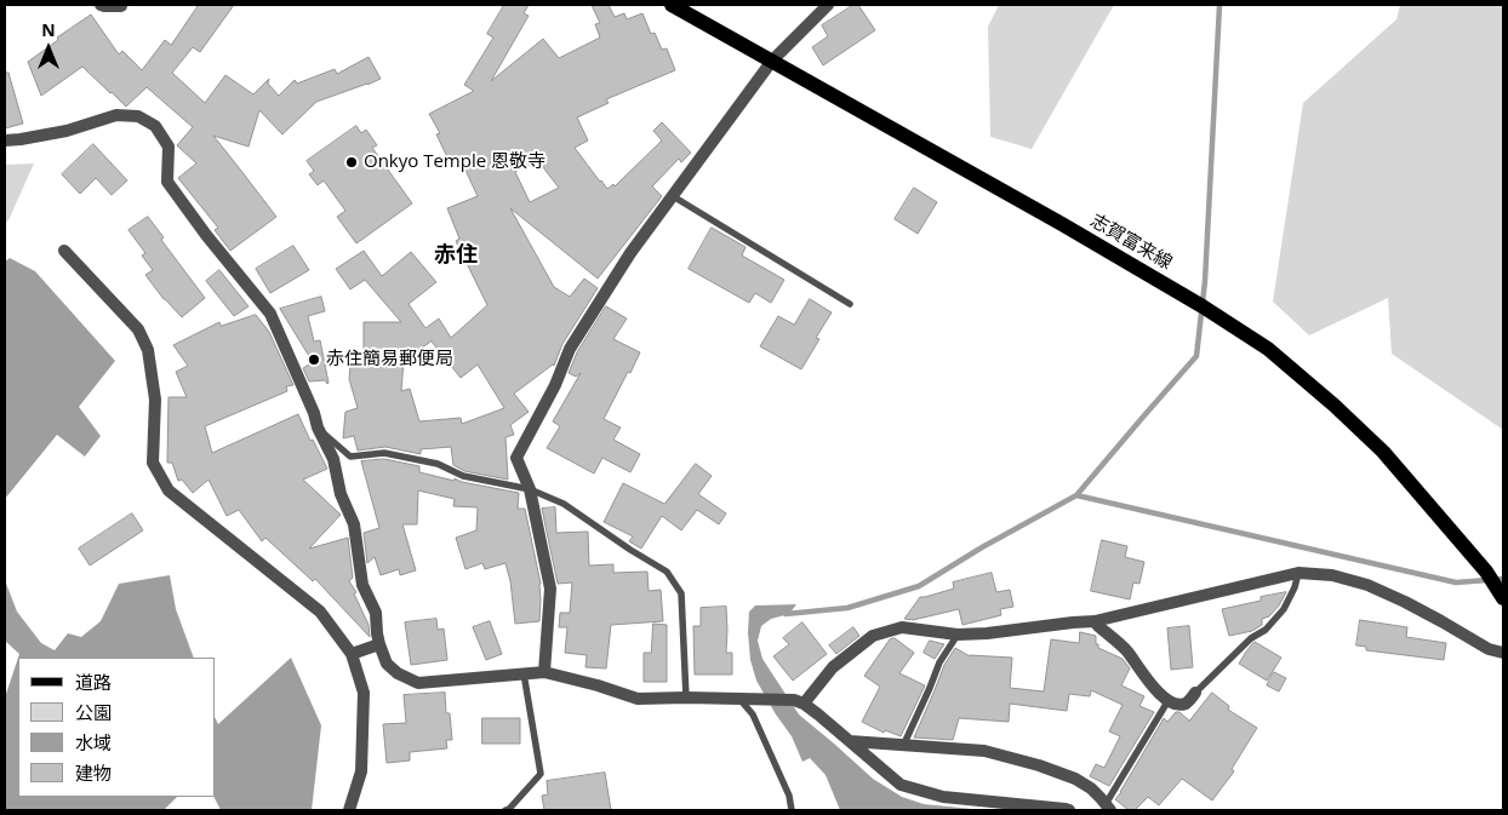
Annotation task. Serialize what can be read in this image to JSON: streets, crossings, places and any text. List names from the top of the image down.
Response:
{
  "streets": {
    "main road": ["志賀富来線"]
  },
  "districts": ["赤住"],
  "places": ["Onkyo Temple 恩敬寺", "赤住簡易郵便局"],
  "legend": [
    "道路",
    "公園",
    "水域",
    "建物"
  ],
  "north": "top"
}
